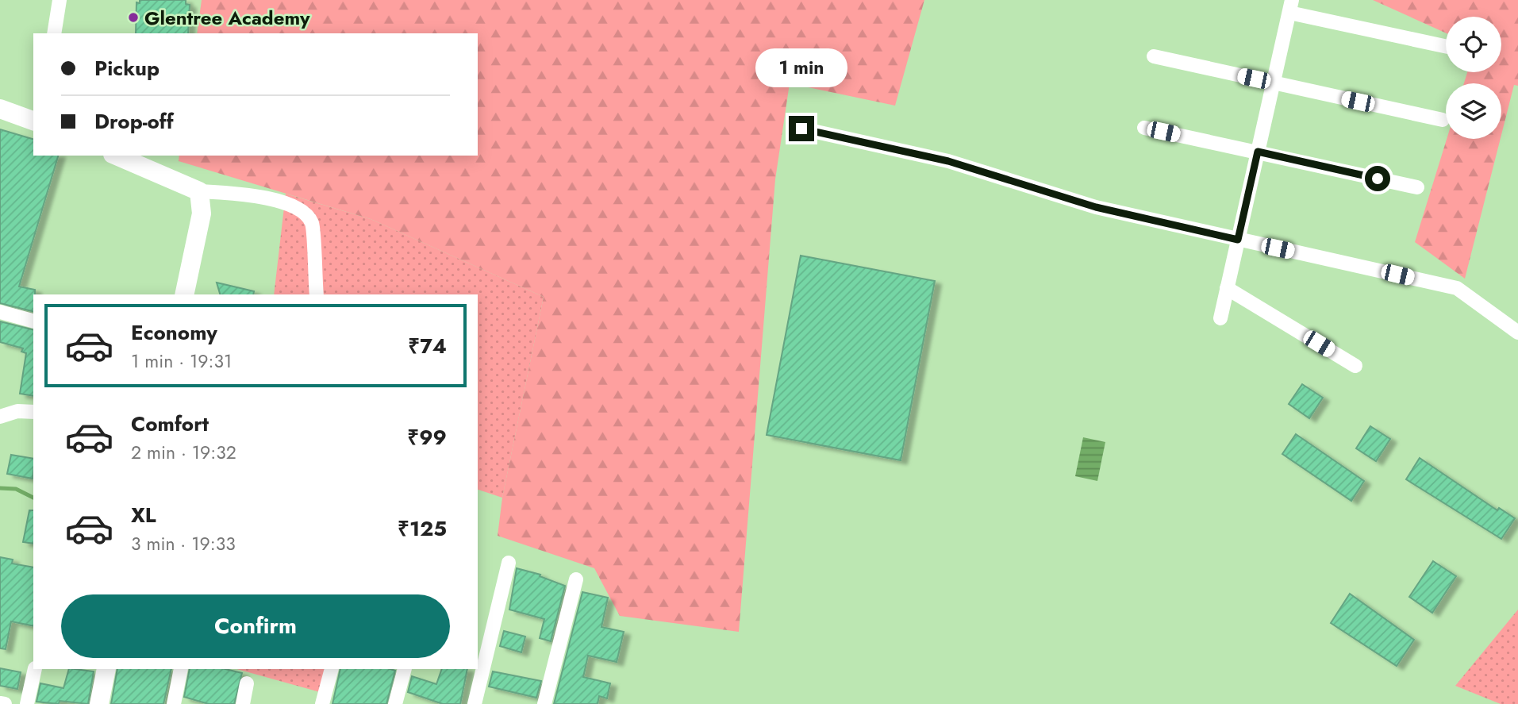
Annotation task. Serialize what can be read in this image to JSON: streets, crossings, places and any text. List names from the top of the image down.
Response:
{
  "places": ["Glentree Academy"],
  "page": {
    "banner": ["Pickup", "Drop-off"],
    "bubble": "1 min",
    "list": [
      {
        "name": "Economy",
        "note": "1 min · 19:31",
        "value": "₹74"
      },
      {
        "name": "Comfort",
        "note": "2 min · 19:32",
        "value": "₹99"
      },
      {
        "name": "XL",
        "note": "3 min · 19:33",
        "value": "₹125"
      }
    ],
    "buttons": "Confirm"
  }
}
